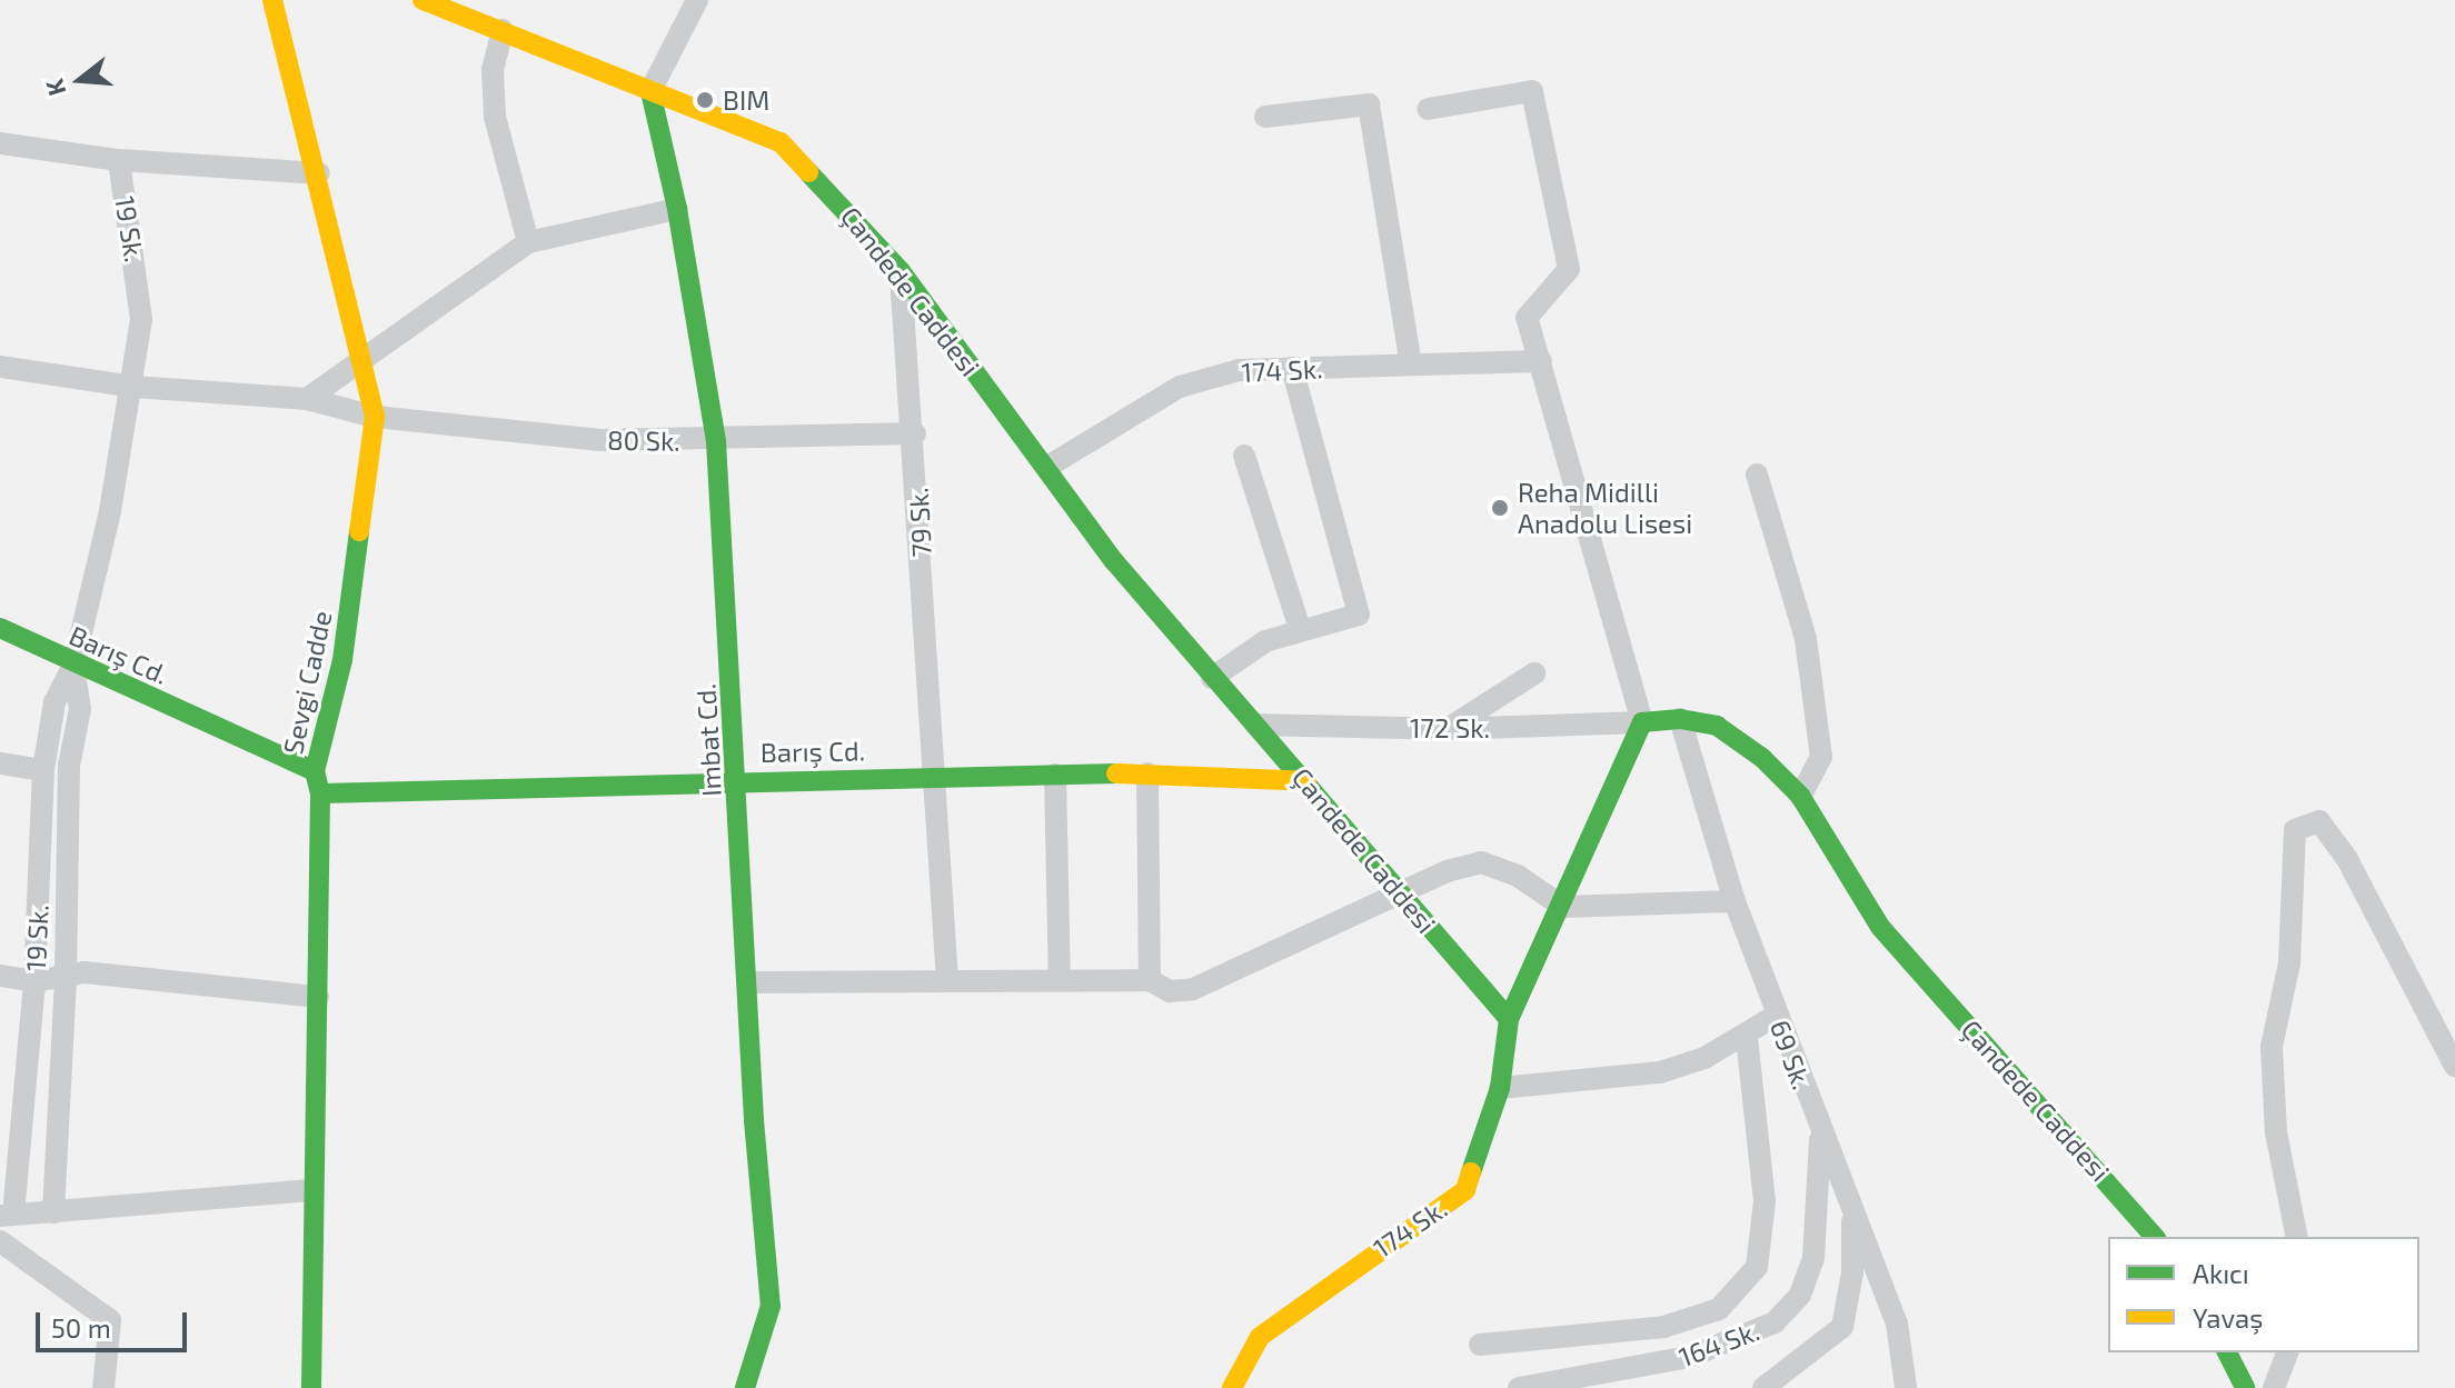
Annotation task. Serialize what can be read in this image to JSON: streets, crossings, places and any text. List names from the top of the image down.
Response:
{
  "streets": {
    "street": [
      "19 Sk.",
      "Çandede Caddesi",
      "174 Sk.",
      "80 Sk.",
      "79 Sk.",
      "Barış Cd.",
      "Sevgi Cadde",
      "172 Sk.",
      "Imbat Cd.",
      "69 Sk.",
      "164 Sk."
    ]
  },
  "crossings": [
    ["19 Sk.", "80 Sk."],
    ["19 Sk.", "Barış Cd."],
    ["Çandede Caddesi", "174 Sk."],
    ["Çandede Caddesi", "79 Sk."],
    ["Çandede Caddesi", "Barış Cd."],
    ["Çandede Caddesi", "172 Sk."],
    ["Çandede Caddesi", "Imbat Cd."],
    ["Çandede Caddesi", "69 Sk."],
    ["80 Sk.", "79 Sk."],
    ["80 Sk.", "Sevgi Cadde"],
    ["80 Sk.", "Imbat Cd."],
    ["79 Sk.", "Barış Cd."],
    ["Barış Cd.", "Sevgi Cadde"],
    ["Barış Cd.", "Imbat Cd."],
    ["69 Sk.", "164 Sk."]
  ],
  "places": ["BIM", "Reha Midilli Anadolu Lisesi"],
  "legend": ["Akıcı", "Yavaş"],
  "scale_bar": "50 m",
  "north": "left"
}
